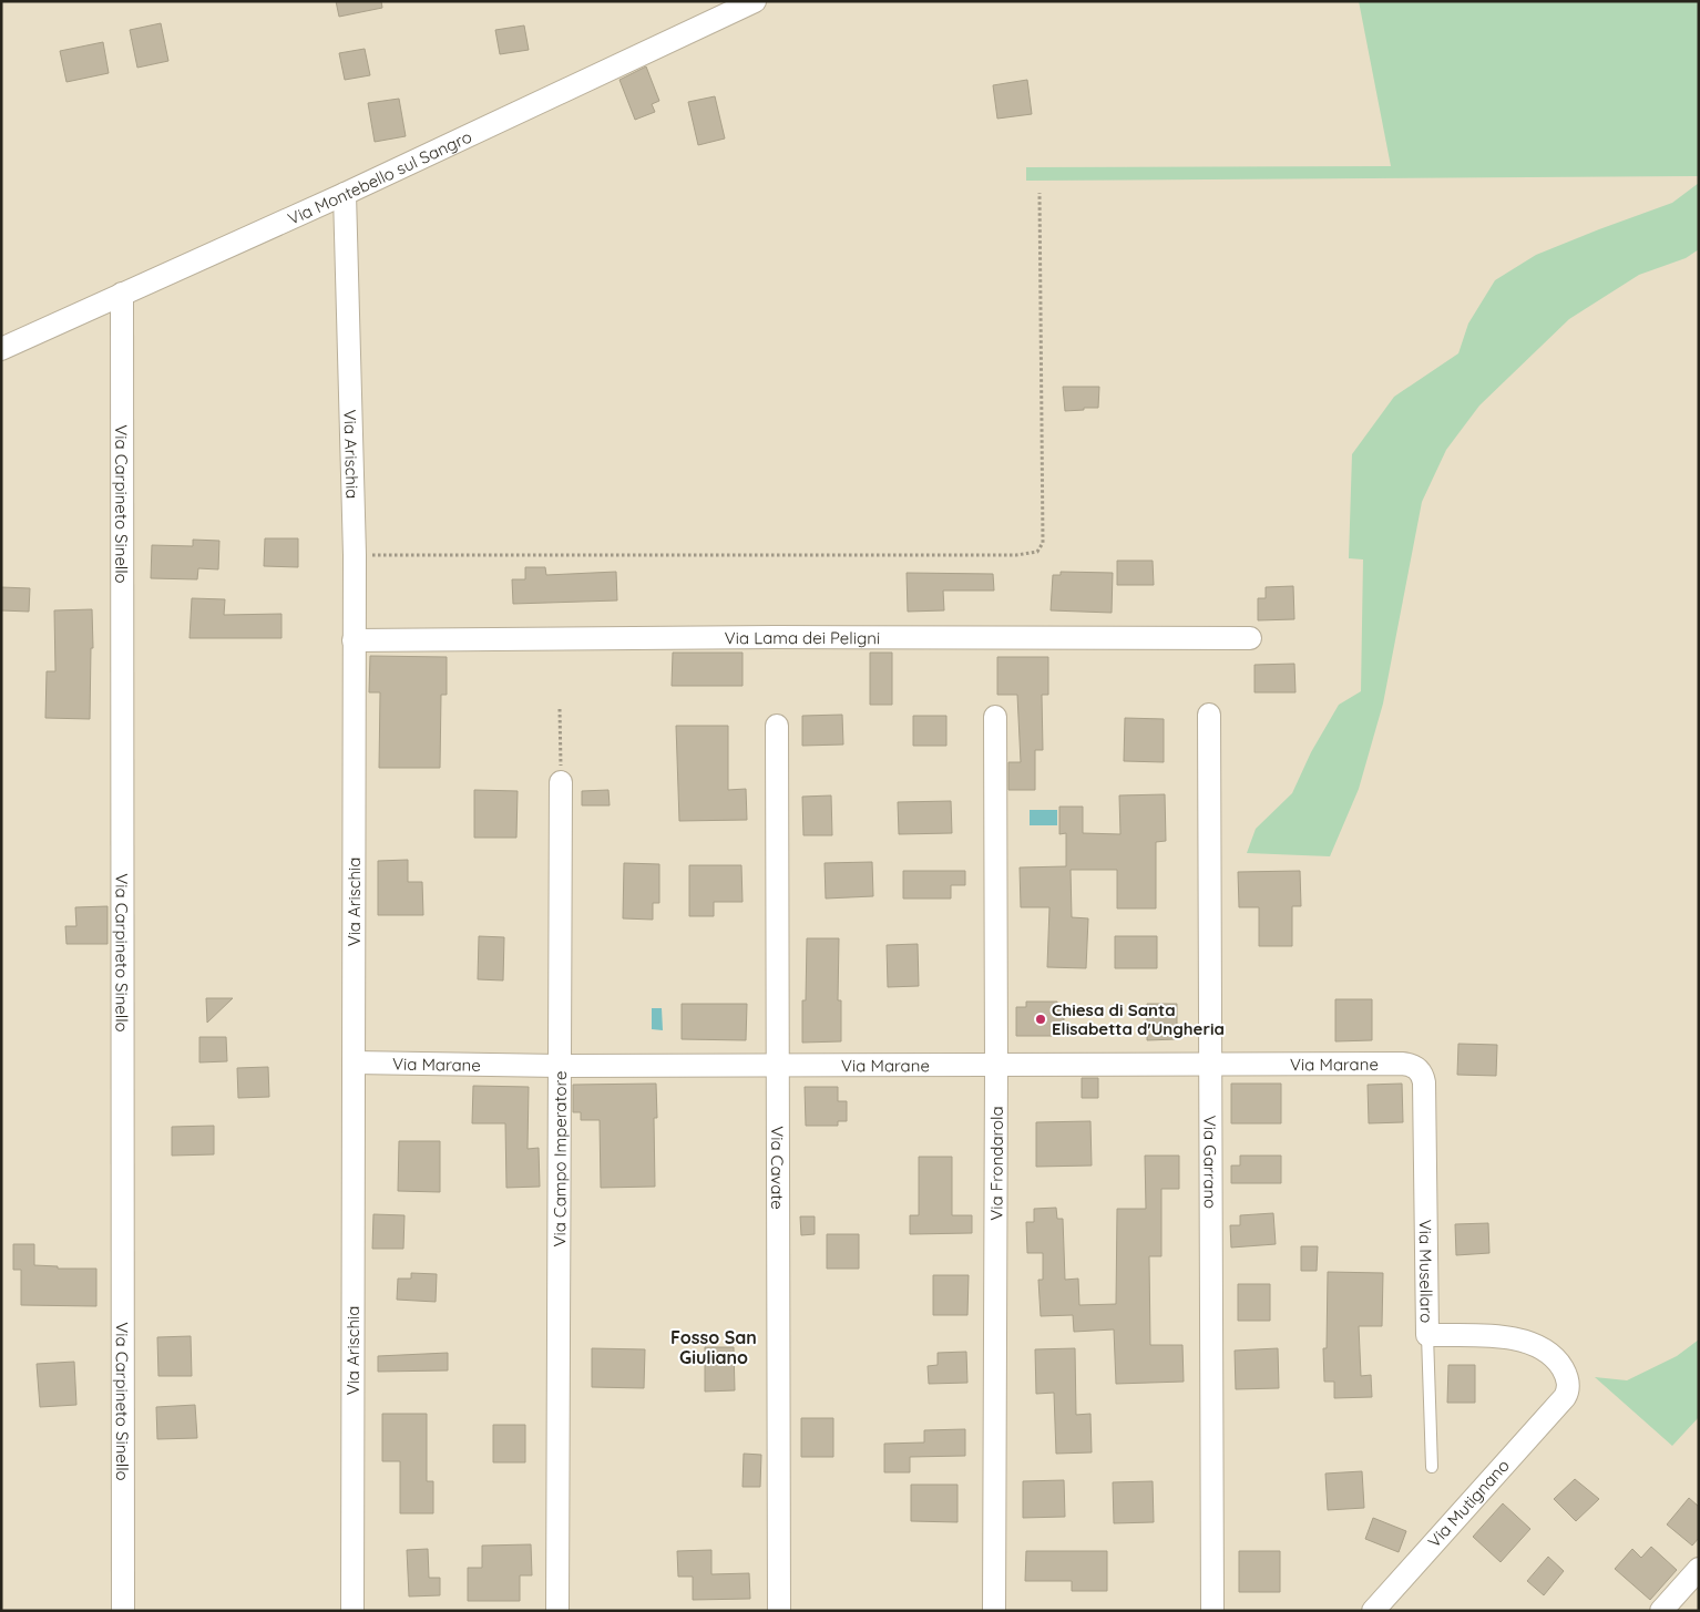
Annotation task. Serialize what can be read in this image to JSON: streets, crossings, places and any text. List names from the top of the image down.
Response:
{
  "streets": {
    "street": [
      "Via Montebello sul Sangro",
      "Via Arischia",
      "Via Carpineto Sinello",
      "Via Lama dei Peligni",
      "Via Marane",
      "Via Campo Imperatore",
      "Via Garrano",
      "Via Frondarola",
      "Via Cavate",
      "Via Musellaro",
      "Via Mutignano"
    ]
  },
  "crossings": [
    ["Via Montebello sul Sangro", "Via Arischia"],
    ["Via Montebello sul Sangro", "Via Carpineto Sinello"],
    ["Via Arischia", "Via Lama dei Peligni"],
    ["Via Arischia", "Via Marane"],
    ["Via Marane", "Via Campo Imperatore"],
    ["Via Marane", "Via Garrano"],
    ["Via Marane", "Via Frondarola"],
    ["Via Marane", "Via Cavate"],
    ["Via Marane", "Via Musellaro"],
    ["Via Musellaro", "Via Mutignano"]
  ],
  "districts": ["Fosso San Giuliano"],
  "places": ["Chiesa di Santa Elisabetta d'Ungheria"]
}
